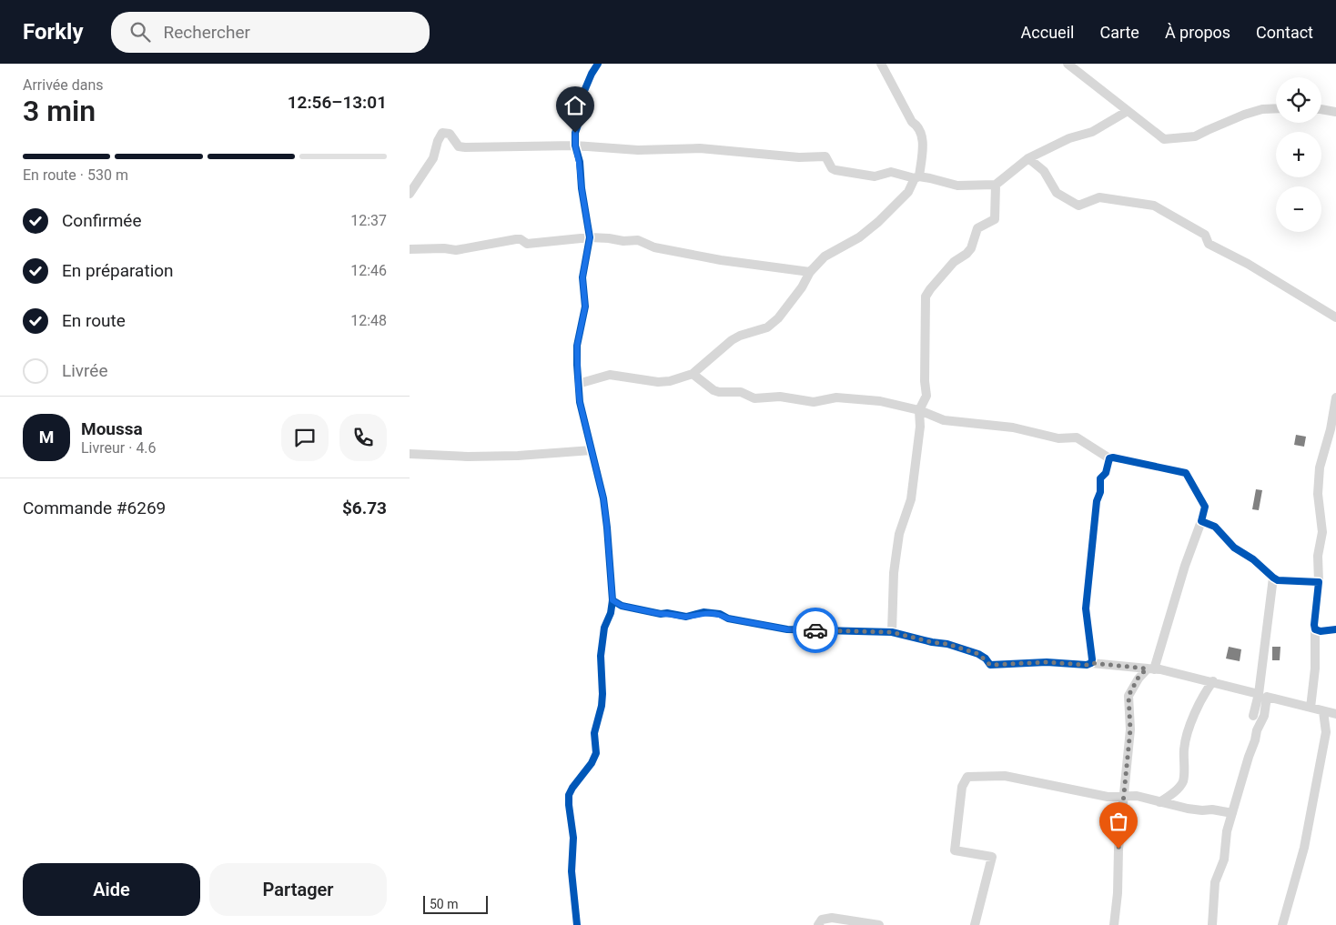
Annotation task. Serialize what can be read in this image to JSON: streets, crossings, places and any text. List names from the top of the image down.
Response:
{
  "scale_bar": "50 m",
  "page": {
    "header": "Forkly",
    "search": "Rechercher",
    "nav": [
      "Accueil",
      "Carte",
      "À propos",
      "Contact"
    ],
    "heading": ["3 min", "Arrivée dans", "12:56–13:01"],
    "panel": [
      "Moussa",
      "Livreur · 4.6",
      "Commande #6269",
      "$6.73"
    ],
    "map_buttons": ["+", "−"],
    "bar": "En route · 530 m",
    "list": [
      ["Confirmée", "12:37"],
      ["En préparation", "12:46"],
      ["En route", "12:48"],
      "Livrée"
    ],
    "round": "M",
    "buttons": ["Aide", "Partager"],
    "scale": "50 m"
  }
}
